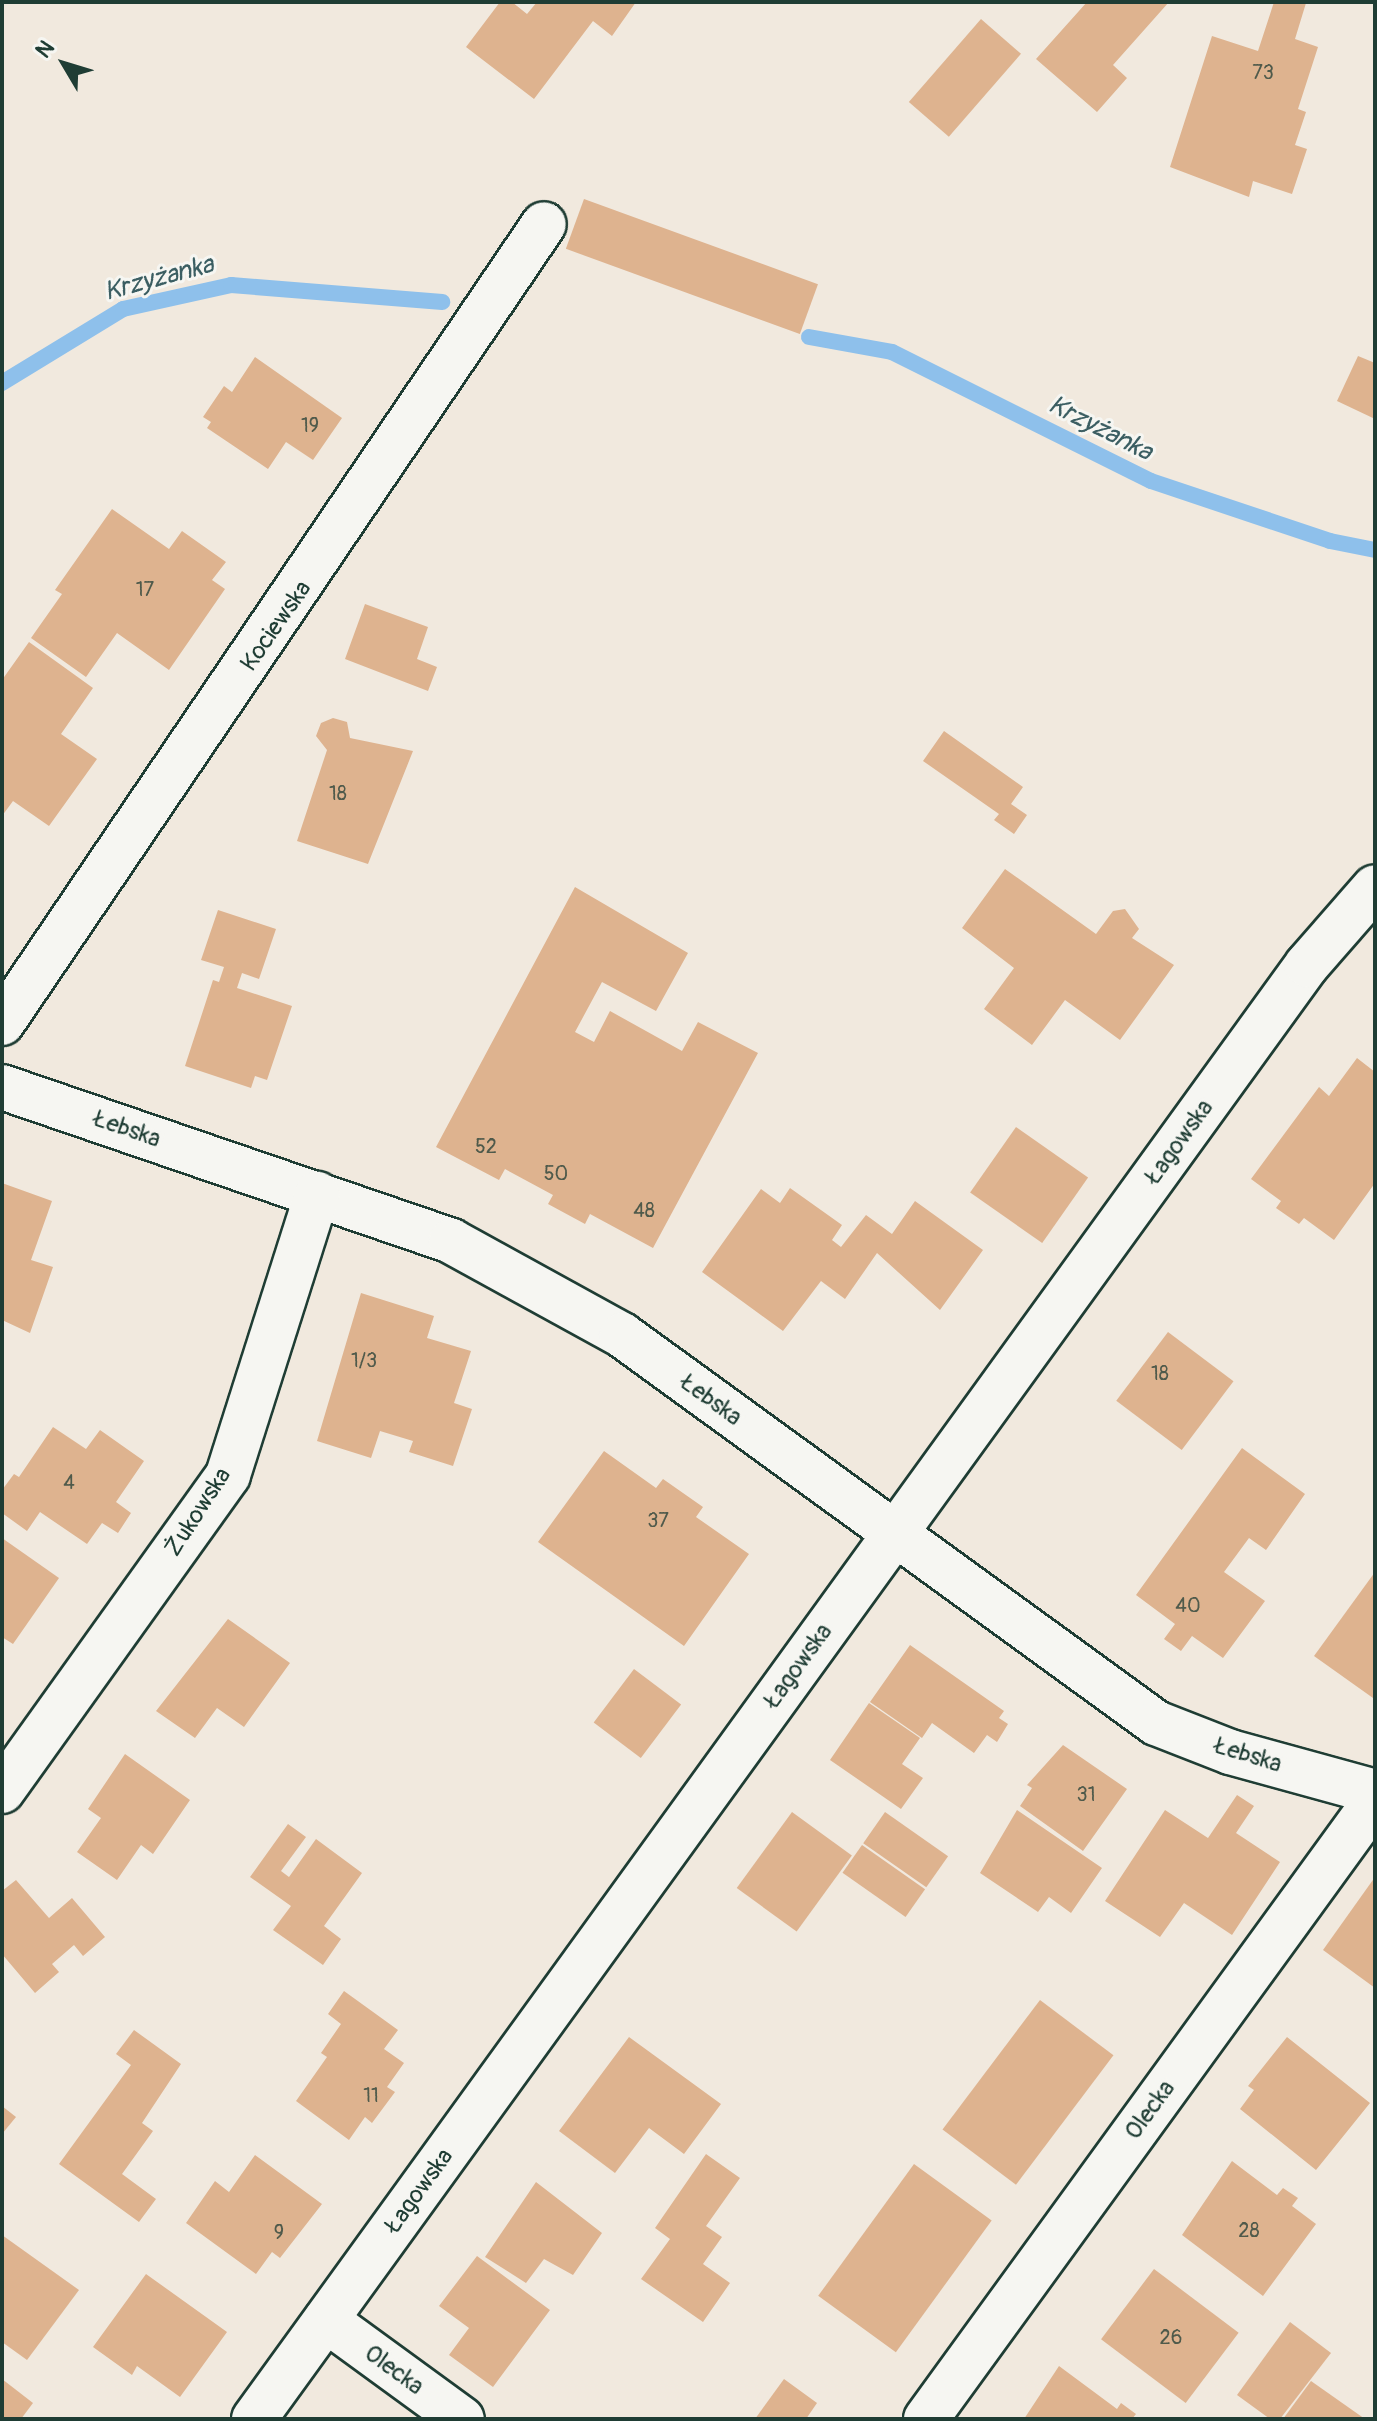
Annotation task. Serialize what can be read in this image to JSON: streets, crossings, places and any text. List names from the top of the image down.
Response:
{
  "streets": {
    "street": [
      "Kociewska",
      "Łebska",
      "Łagowska",
      "Żukowska",
      "Olecka"
    ]
  },
  "crossings": [
    ["Łebska", "Łagowska"],
    ["Łebska", "Żukowska"],
    ["Łagowska", "Olecka"]
  ],
  "water": ["Krzyżanka"],
  "house_numbers": [
    "73",
    "19",
    "17",
    "18",
    "52",
    "50",
    "48",
    "1/3",
    "18",
    "4",
    "37",
    "40",
    "31",
    "11",
    "28",
    "9",
    "26"
  ],
  "north": "top left"
}
